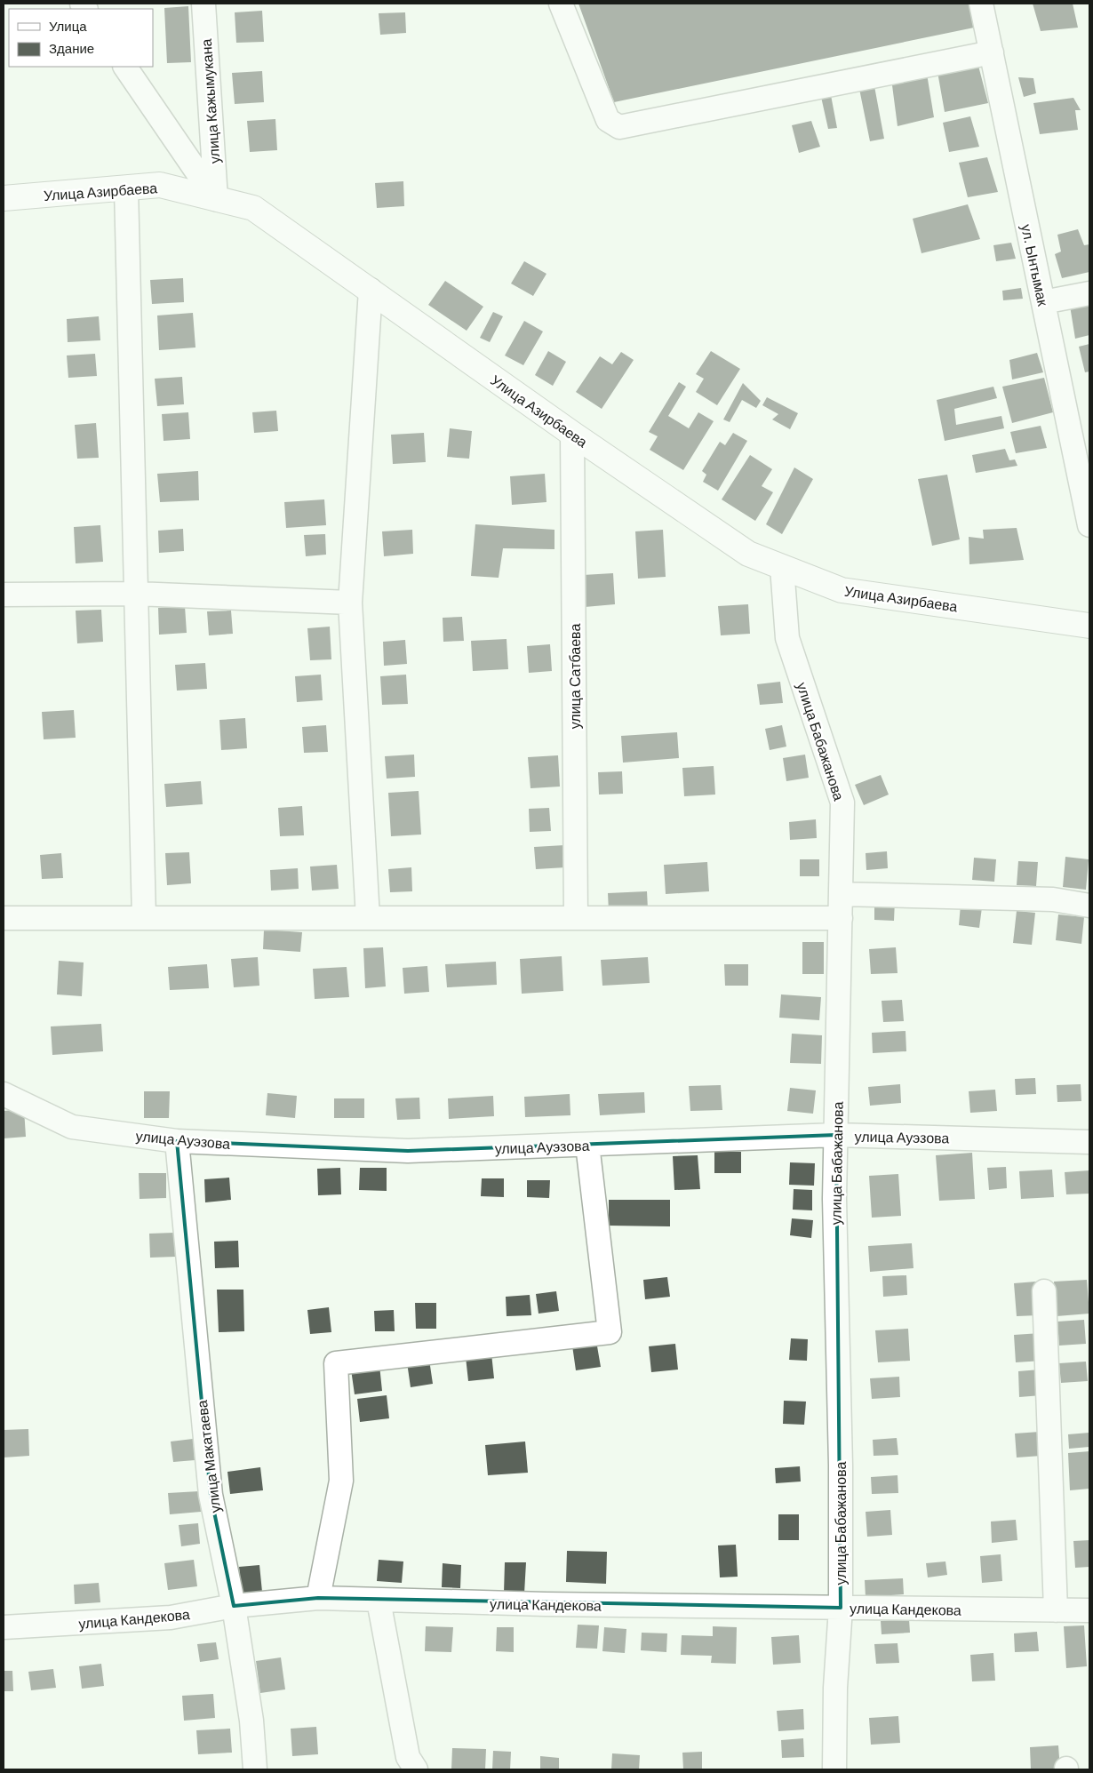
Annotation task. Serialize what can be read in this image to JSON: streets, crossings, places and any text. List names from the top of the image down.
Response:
{
  "streets": {
    "main road": ["Улица Азирбаева"],
    "street": [
      "улица Кажымукана",
      "ул. Ынтымак",
      "улица Сатбаева",
      "улица Бабажанова",
      "улица Ауэзова",
      "улица Макатаева",
      "улица Кандекова"
    ]
  },
  "crossings": [
    ["улица Кажымукана", "Улица Азирбаева"],
    ["Улица Азирбаева", "улица Сатбаева"],
    ["Улица Азирбаева", "улица Бабажанова"],
    ["улица Бабажанова", "улица Ауэзова"],
    ["улица Бабажанова", "улица Кандекова"],
    ["улица Ауэзова", "улица Макатаева"],
    ["улица Макатаева", "улица Кандекова"]
  ],
  "legend": ["Улица", "Здание"]
}
